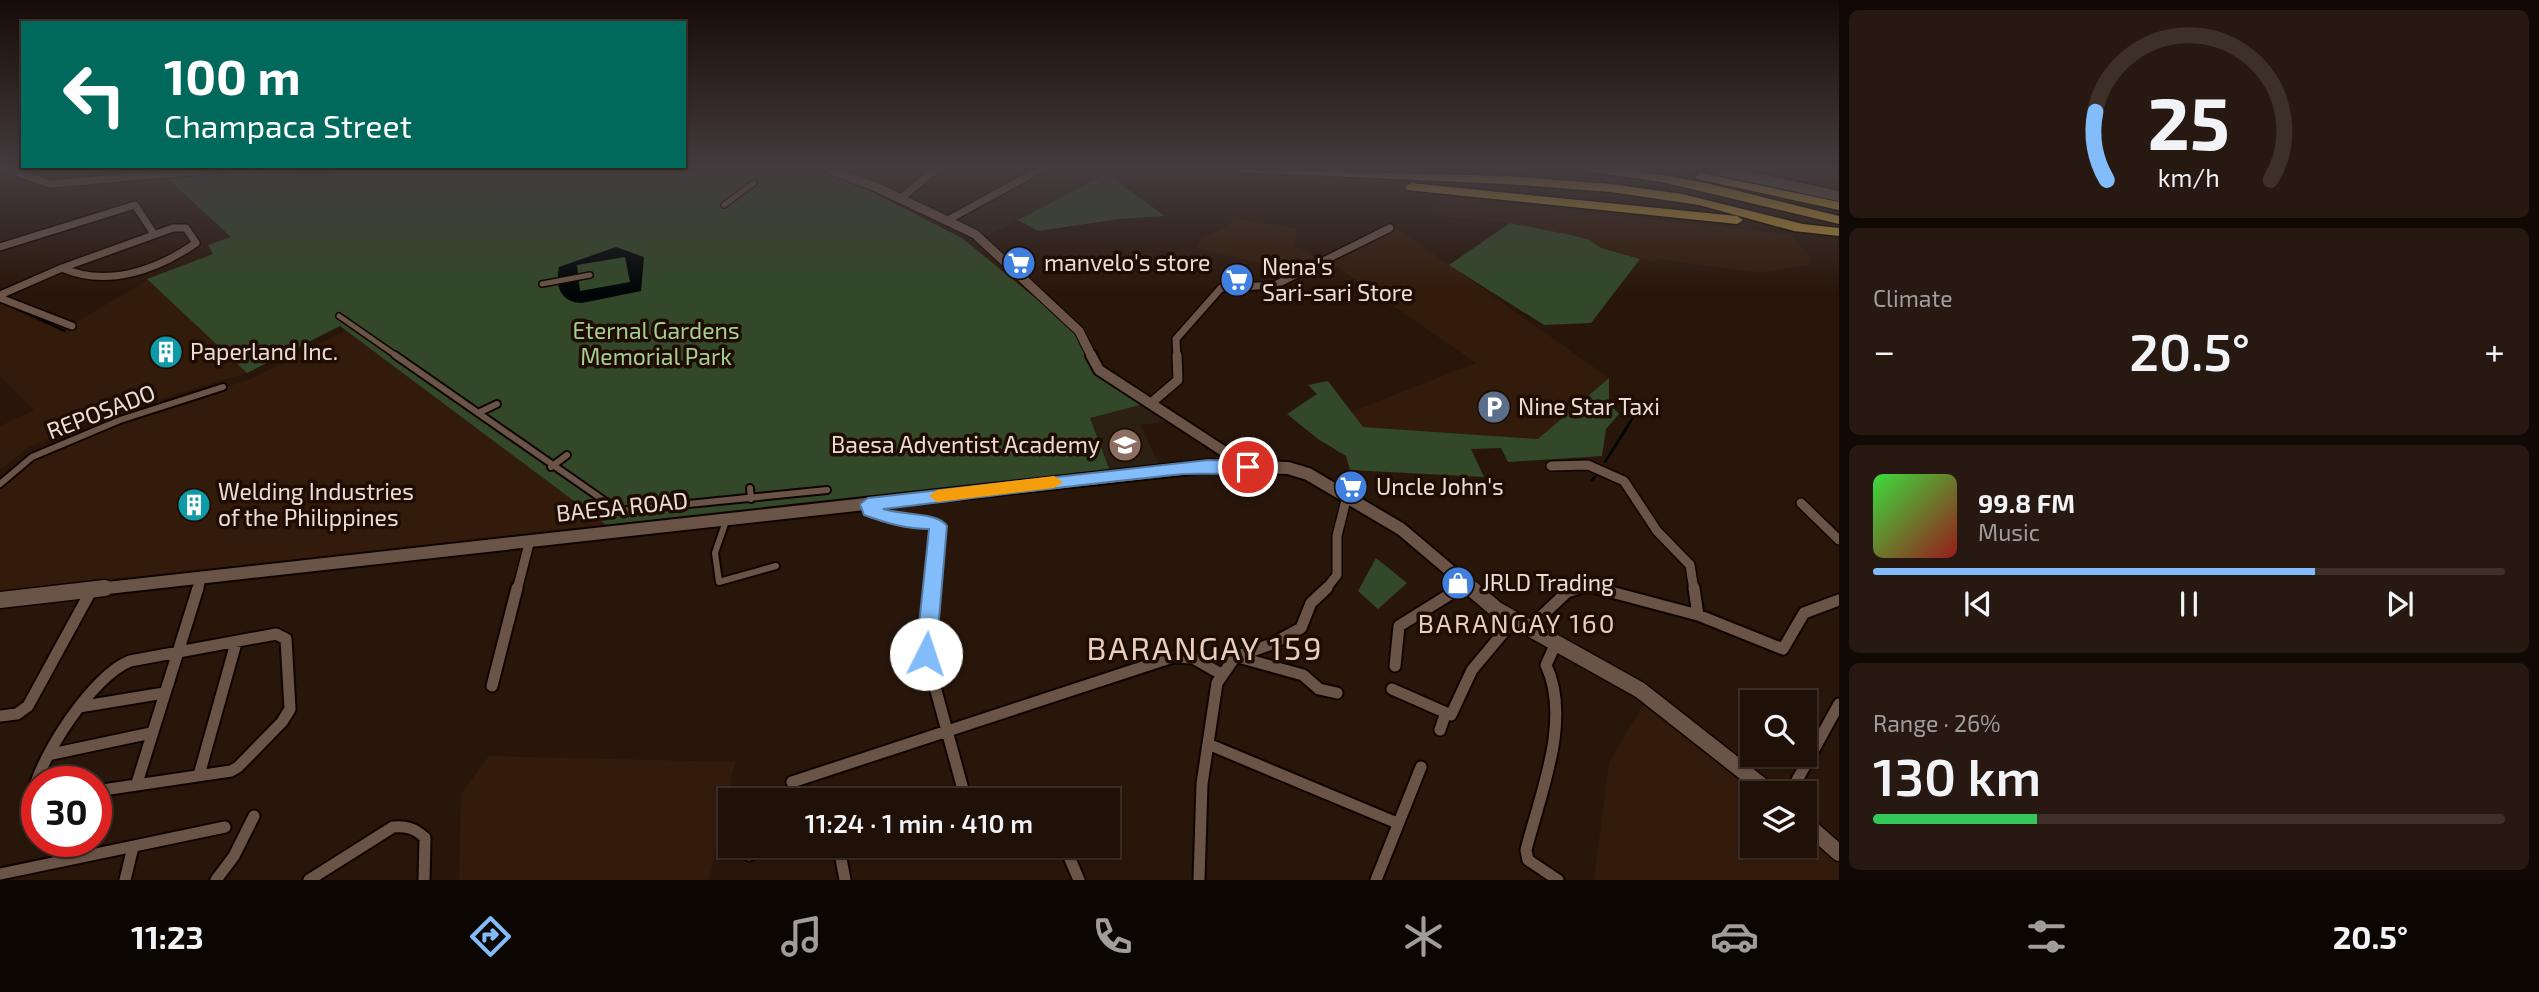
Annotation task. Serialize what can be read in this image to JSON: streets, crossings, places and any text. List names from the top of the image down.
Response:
{
  "streets": {
    "main road": ["BAESA ROAD"],
    "street": ["REPOSADO"]
  },
  "districts": ["BARANGAY 160", "BARANGAY 159"],
  "parks": ["Eternal Gardens Memorial Park"],
  "places": {
    "supermarket": ["manvelo's store", "Nena's Sari-sari Store", "Uncle John's"],
    "building": ["Paperland Inc.", "Welding Industries of the Philippines"],
    "parking": ["Nine Star Taxi"],
    "school or university": ["Baesa Adventist Academy"],
    "shop": ["JRLD Trading"]
  },
  "page": {
    "turn": ["100 m", "Champaca Street"],
    "tile": [
      "Climate",
      ["Range · 26%", "130 km"]
    ],
    "heat": ["−", "20.5°", "+"],
    "song": ["99.8 FM", "Music"],
    "limit": "30",
    "trip": "11:24 · 1 min · 410 m",
    "tabs": ["11:23", "20.5°"],
    "gauge": ["25", "km/h"]
  }
}
